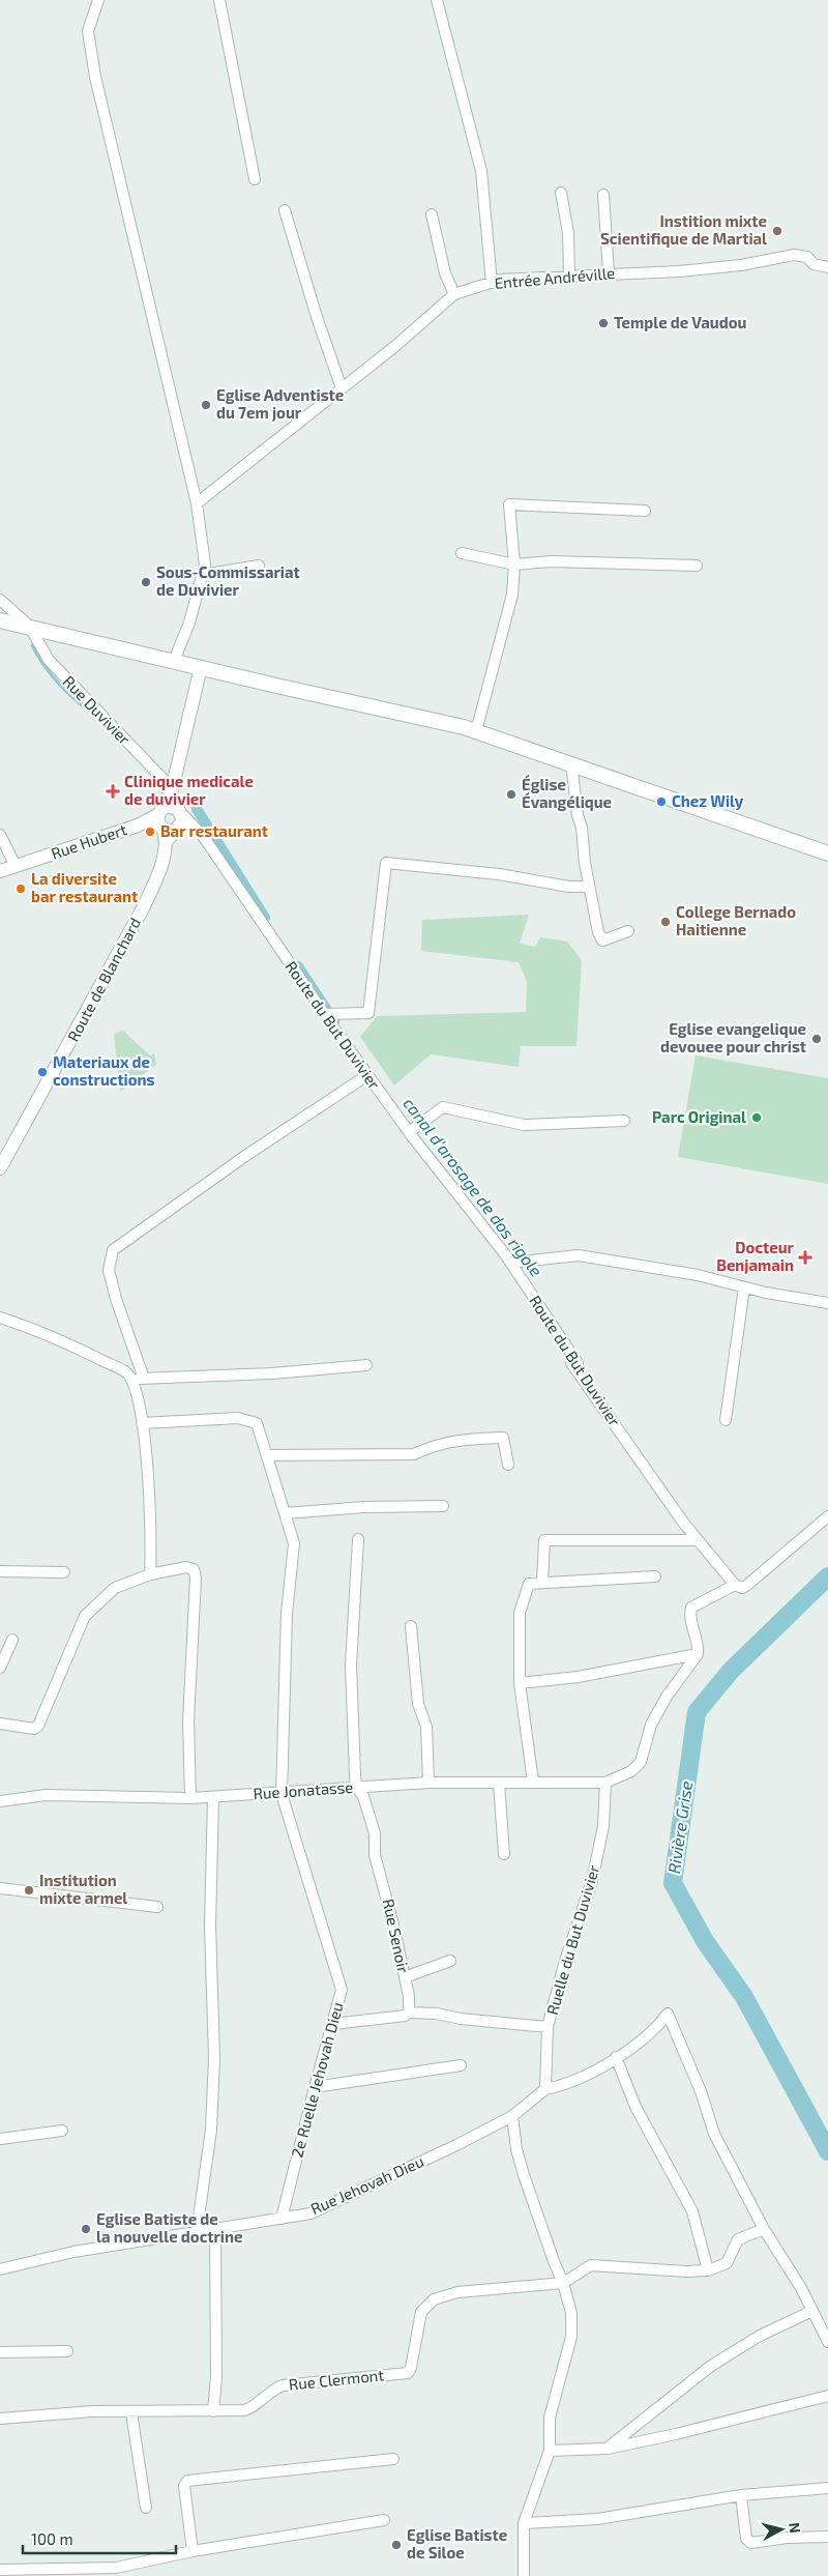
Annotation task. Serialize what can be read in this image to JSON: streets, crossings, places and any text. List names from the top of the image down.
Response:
{
  "streets": {
    "street": [
      "Entrée Andréville",
      "Rue Duvivier",
      "Rue Hubert",
      "Route de Blanchard",
      "Route du But Duvivier",
      "Rue Jonatasse",
      "Rue Senoir",
      "Ruelle du But Duvivier",
      "2e Ruelle Jehovah Dieu",
      "Rue Jehovah Dieu",
      "Rue Clermont"
    ]
  },
  "crossings": [
    ["Rue Duvivier", "Route de Blanchard"],
    ["Rue Hubert", "Route de Blanchard"],
    ["Rue Hubert", "Route du But Duvivier"],
    ["Route de Blanchard", "Route du But Duvivier"],
    ["Rue Jonatasse", "Rue Senoir"],
    ["Rue Jonatasse", "Ruelle du But Duvivier"],
    ["Rue Jonatasse", "2e Ruelle Jehovah Dieu"],
    ["2e Ruelle Jehovah Dieu", "Rue Jehovah Dieu"]
  ],
  "water": ["canal d'arosage de dos rigole", "Rivière Grise"],
  "places": {
    "other": [
      "Instition mixte Scientifique de Martial",
      "Temple de Vaudou",
      "Eglise Adventiste du 7em jour",
      "Sous-Commissariat de Duvivier",
      "Église Évangélique",
      "Chez Wily",
      "Bar restaurant",
      "La diversite bar restaurant",
      "College Bernado Haitienne",
      "Eglise evangelique devouee pour christ",
      "Materiaux de constructions",
      "Parc Original",
      "Institution mixte armel",
      "Eglise Batiste de la nouvelle doctrine",
      "Eglise Batiste de Siloe"
    ],
    "health": ["Clinique medicale de duvivier", "Docteur Benjamain"]
  },
  "scale_bar": "100 m",
  "north": "right"
}
